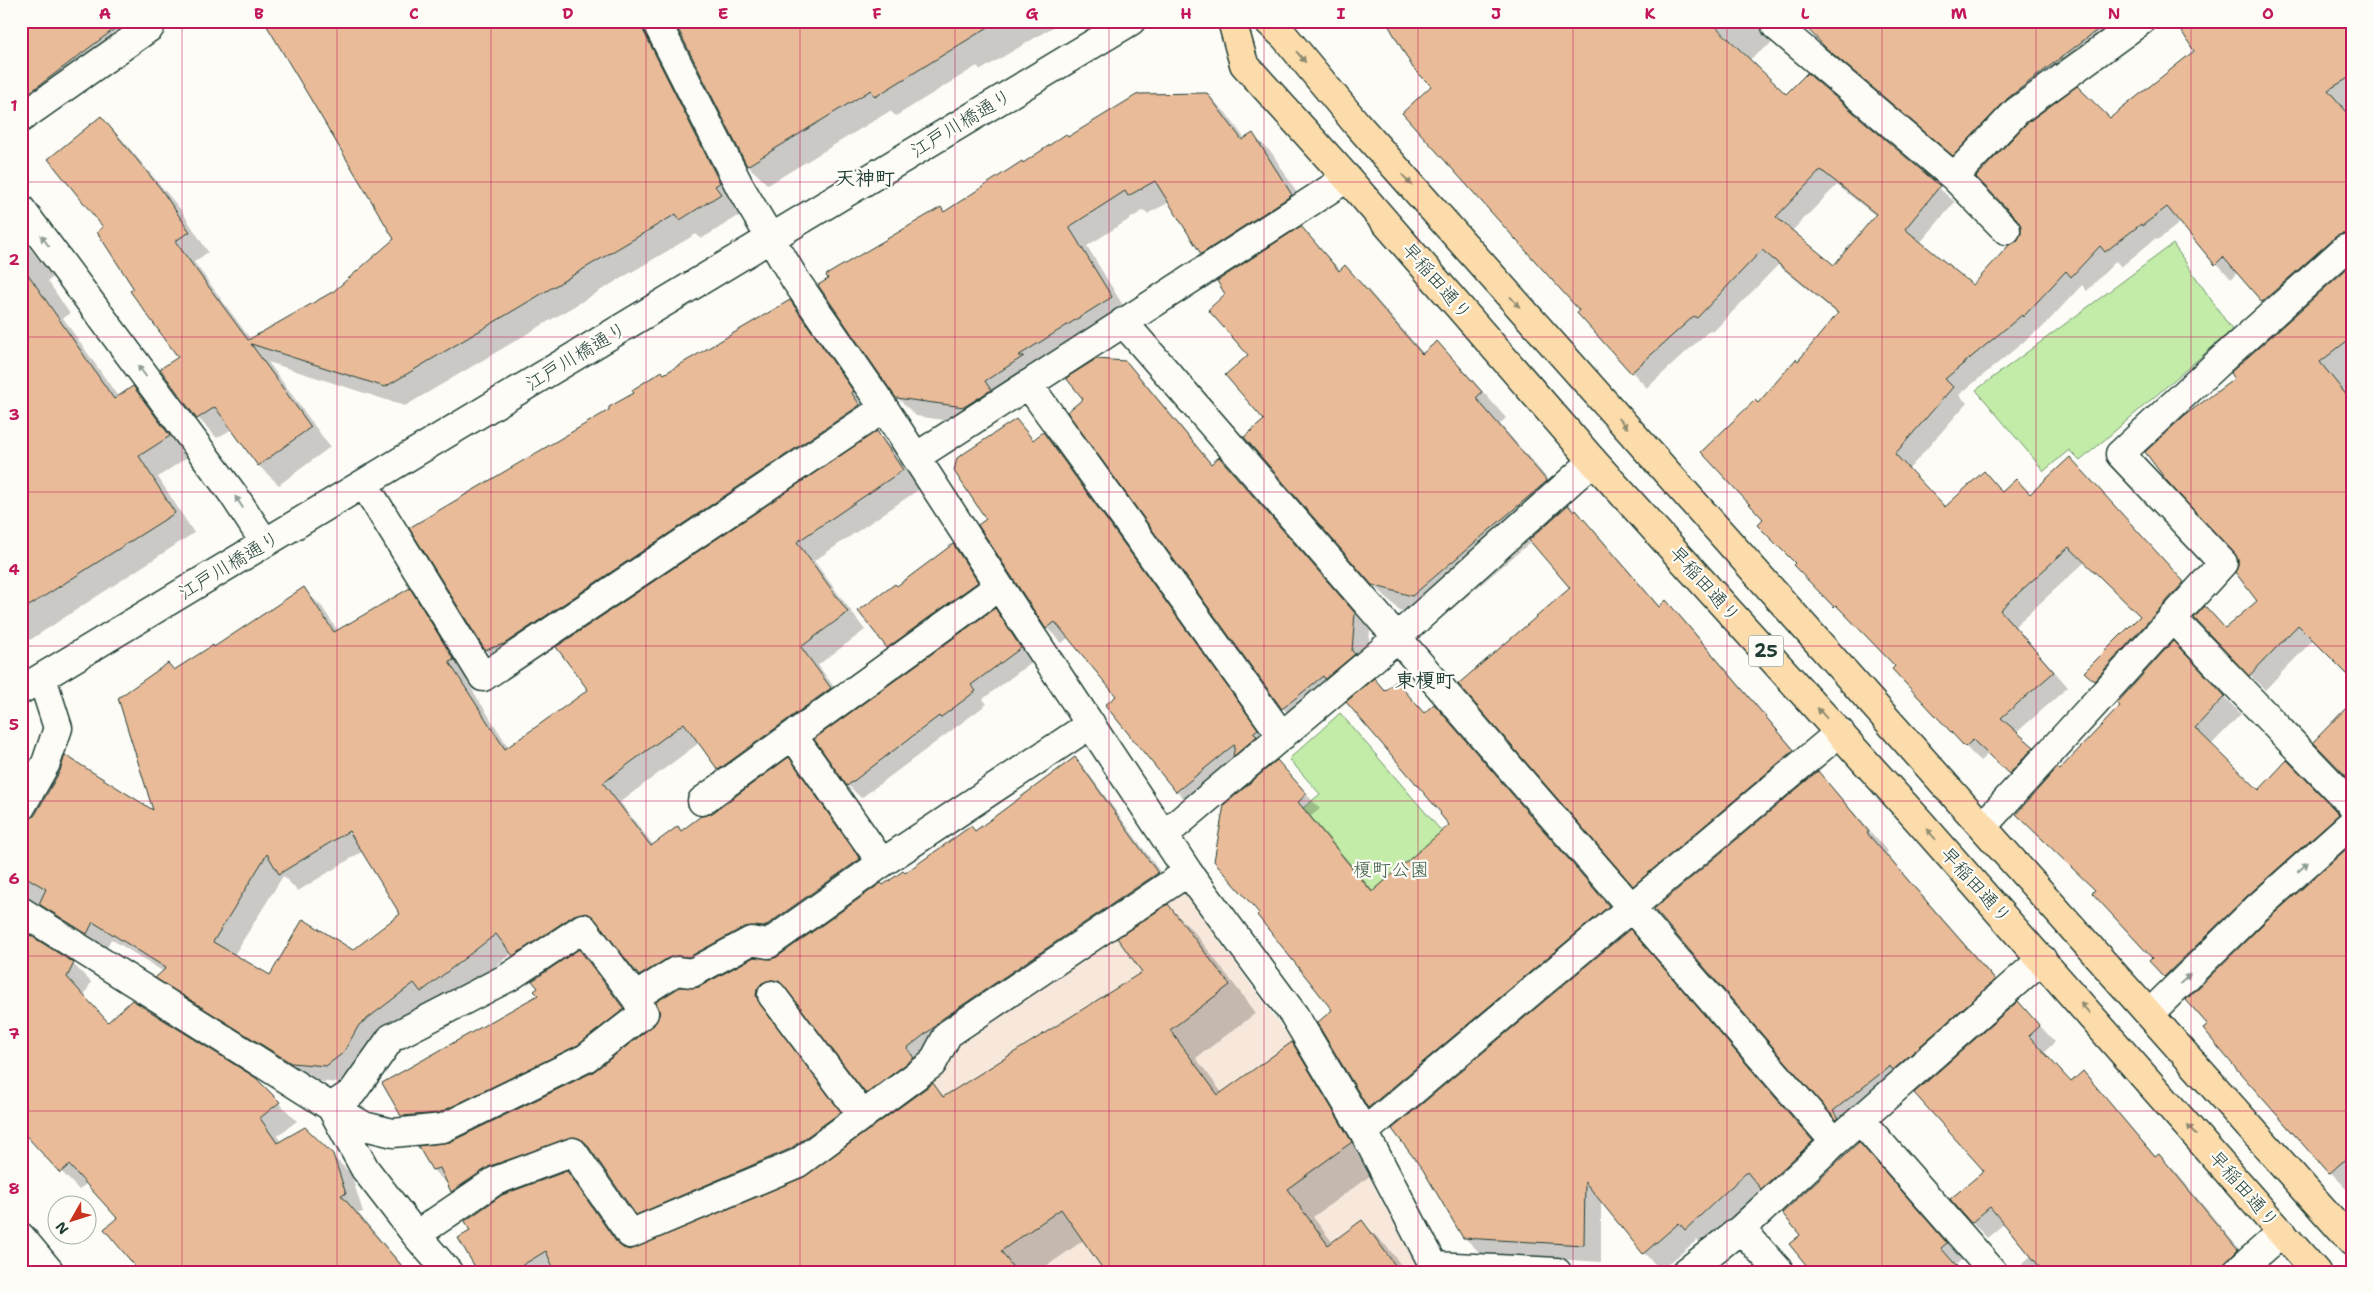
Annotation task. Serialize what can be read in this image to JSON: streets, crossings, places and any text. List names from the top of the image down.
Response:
{
  "streets": {
    "main road": ["早稲田通り", "25"],
    "street": ["江戸川橋通り"]
  },
  "districts": ["天神町", "東榎町"],
  "parks": ["榎町公園"],
  "north": "bottom left",
  "grid": {
    "columns": [
      "A",
      "B",
      "C",
      "D",
      "E",
      "F",
      "G",
      "H",
      "I",
      "J",
      "K",
      "L",
      "M",
      "N",
      "O"
    ],
    "rows": [
      "1",
      "2",
      "3",
      "4",
      "5",
      "6",
      "7",
      "8"
    ]
  }
}
